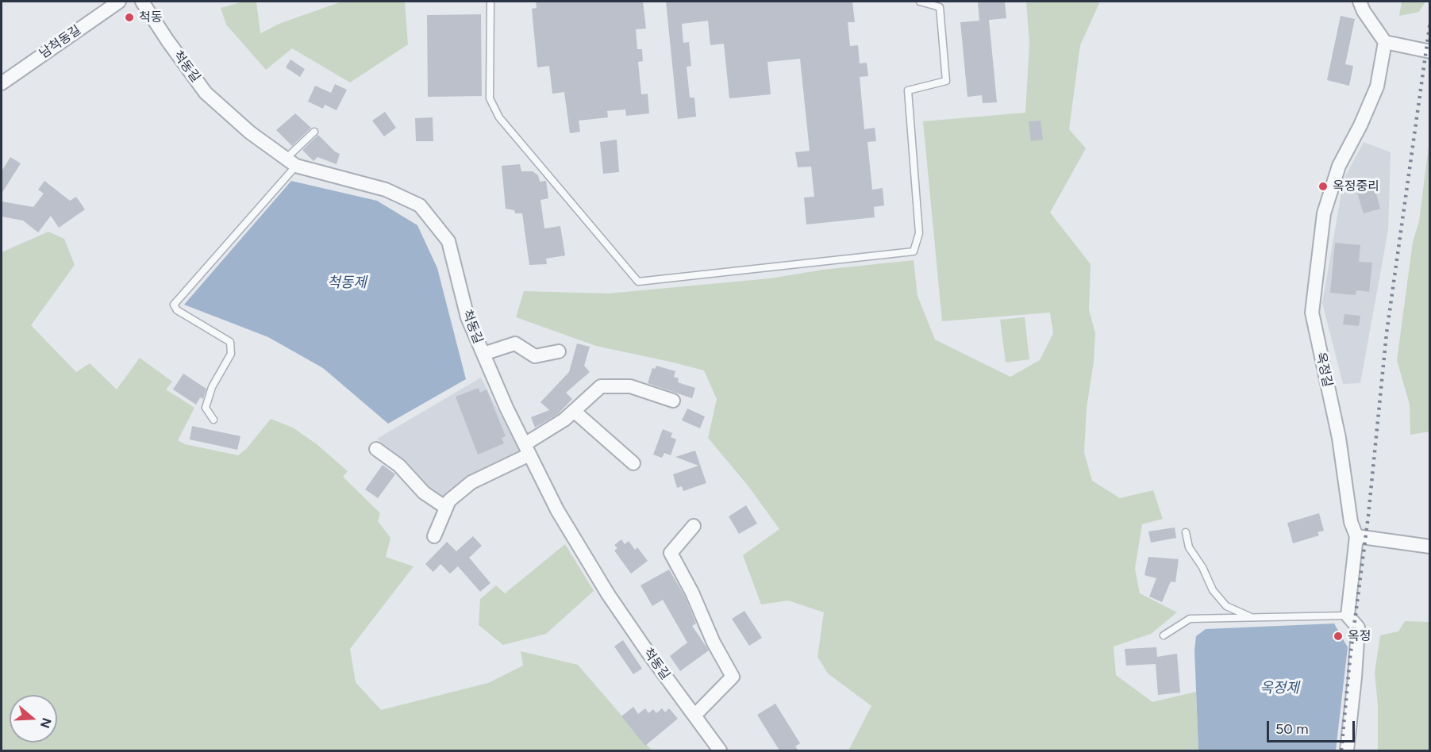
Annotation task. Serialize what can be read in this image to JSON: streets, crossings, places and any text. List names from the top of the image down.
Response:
{
  "streets": {
    "street": ["남척동길", "척동길", "옥정길"]
  },
  "water": ["척동제", "옥정제"],
  "places": ["척동", "옥정중리", "옥정"],
  "scale_bar": "50 m",
  "north": "right"
}
